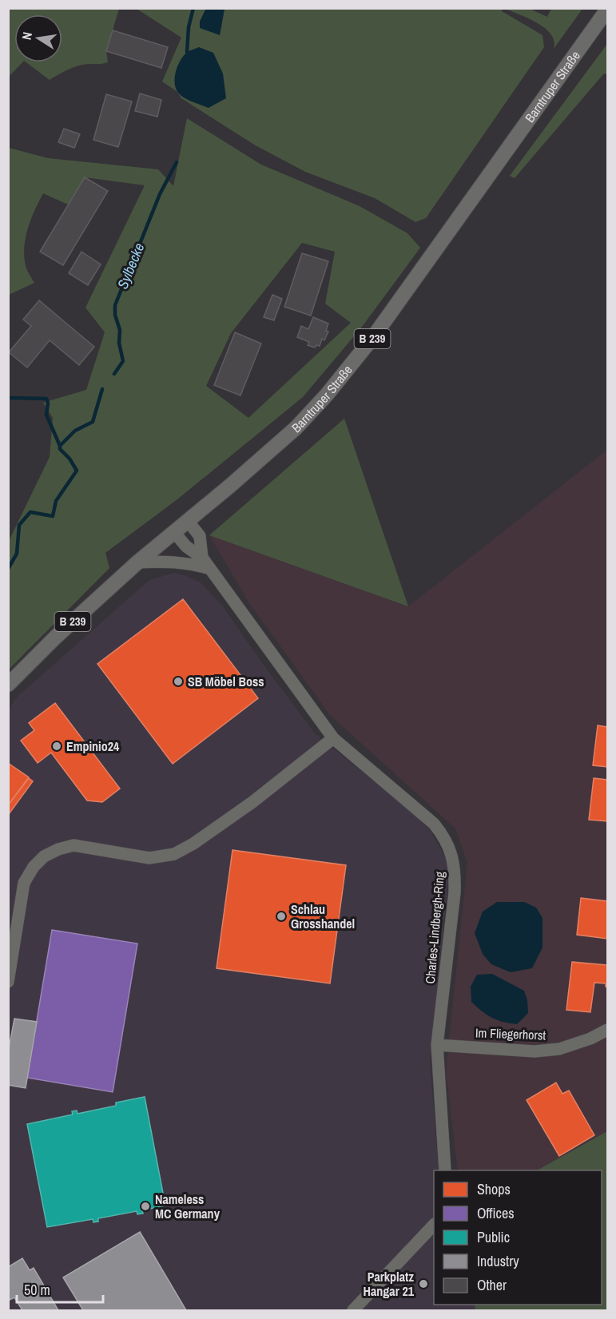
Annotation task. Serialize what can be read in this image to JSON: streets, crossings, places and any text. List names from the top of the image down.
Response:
{
  "streets": {
    "main road": ["Barntruper Straße", "B 239"],
    "street": ["Charles-Lindbergh-Ring", "Im Fliegerhorst"]
  },
  "crossings": [
    ["Barntruper Straße", "Charles-Lindbergh-Ring"],
    ["Charles-Lindbergh-Ring", "Im Fliegerhorst"]
  ],
  "water": ["Sylbecke"],
  "places": [
    "SB Möbel Boss",
    "Empinio24",
    "Schlau Grosshandel",
    "Nameless MC Germany",
    "Parkplatz Hangar 21"
  ],
  "legend": [
    "Shops",
    "Offices",
    "Public",
    "Industry",
    "Other"
  ],
  "scale_bar": "50 m",
  "north": "left"
}
